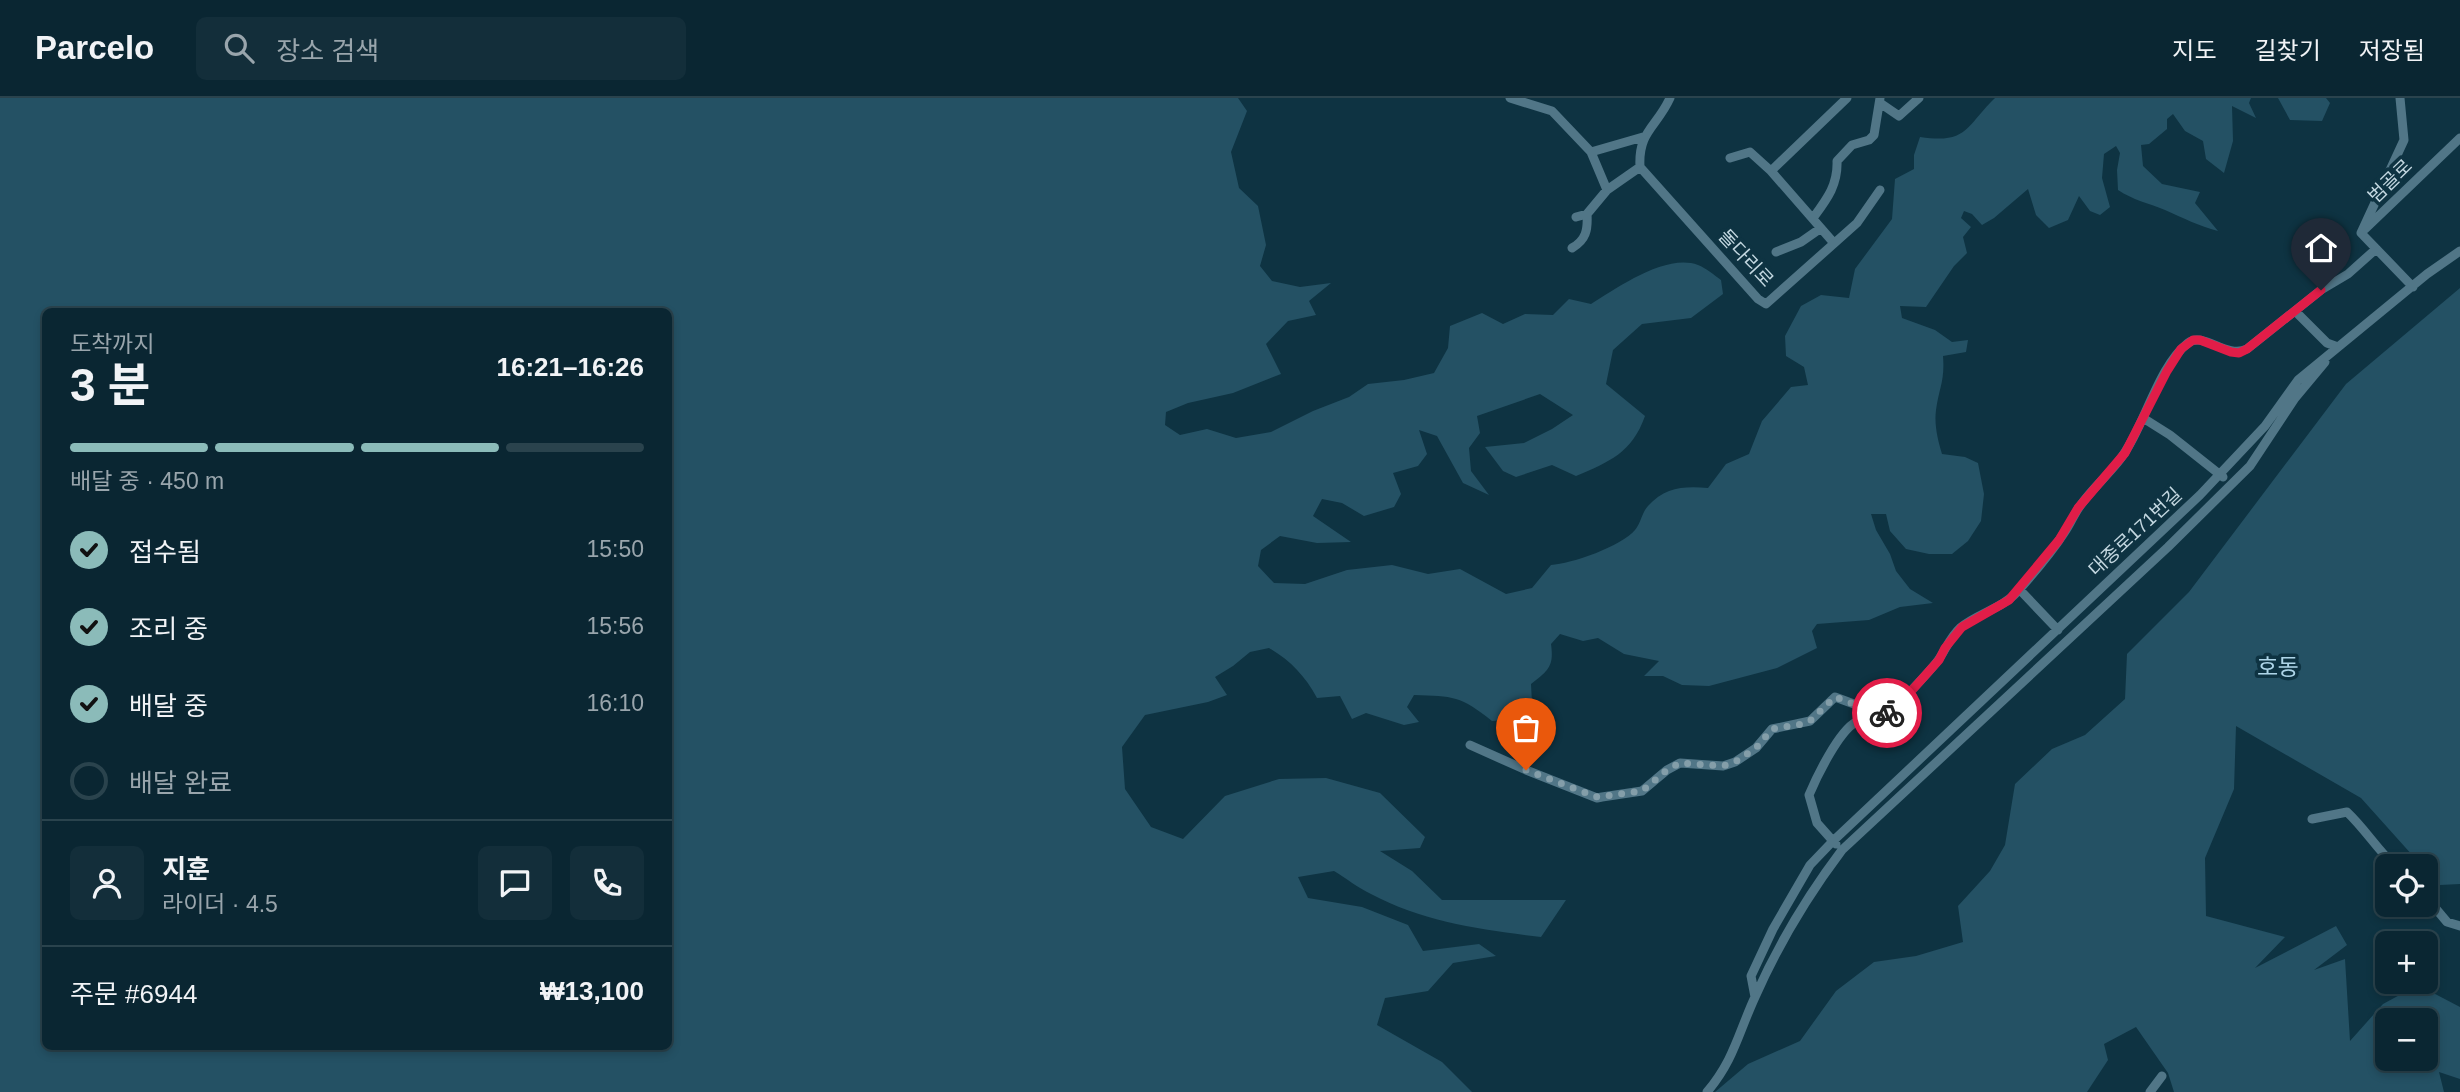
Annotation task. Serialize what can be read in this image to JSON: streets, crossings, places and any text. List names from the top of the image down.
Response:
{
  "streets": {
    "street": ["범골로", "돌다리로", "대종로171번길"]
  },
  "districts": ["호동"],
  "page": {
    "header": "Parcelo",
    "search": "장소 검색",
    "nav": ["지도", "길찾기", "저장됨"],
    "heading": ["3 분", "도착까지", "16:21–16:26"],
    "panel": [
      "지훈",
      "라이더 · 4.5",
      "주문 #6944",
      "₩13,100"
    ],
    "bar": "배달 중 · 450 m",
    "list": [
      ["접수됨", "15:50"],
      ["조리 중", "15:56"],
      ["배달 중", "16:10"],
      "배달 완료"
    ],
    "map_buttons": ["+", "−"]
  }
}
